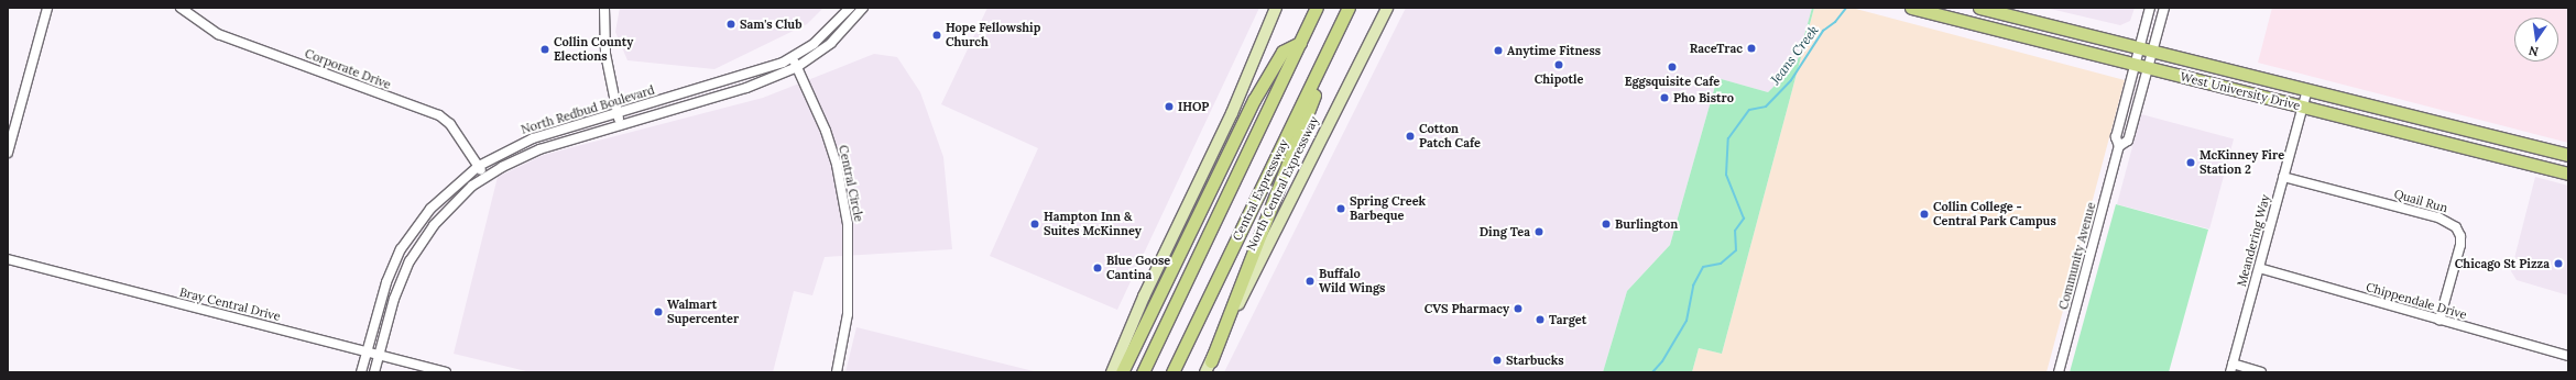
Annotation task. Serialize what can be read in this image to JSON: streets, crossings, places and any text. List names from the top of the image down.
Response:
{
  "streets": {
    "highway": ["West University Drive", "Central Expressway"],
    "main road": ["North Central Expressway"],
    "street": [
      "Corporate Drive",
      "North Redbud Boulevard",
      "Central Circle",
      "Quail Run",
      "Meandering Way",
      "Community Avenue",
      "Chippendale Drive",
      "Bray Central Drive"
    ]
  },
  "crossings": [
    ["Corporate Drive", "North Redbud Boulevard"],
    ["West University Drive", "Meandering Way"],
    ["West University Drive", "Community Avenue"],
    ["North Redbud Boulevard", "Central Circle"],
    ["North Redbud Boulevard", "Bray Central Drive"],
    ["Quail Run", "Meandering Way"],
    ["Quail Run", "Chippendale Drive"],
    ["Meandering Way", "Chippendale Drive"]
  ],
  "water": ["Jeans Creek"],
  "places": [
    "Sam's Club",
    "Hope Fellowship Church",
    "RaceTrac",
    "Collin County Elections",
    "Anytime Fitness",
    "Chipotle",
    "Eggsquisite Cafe",
    "Pho Bistro",
    "IHOP",
    "Cotton Patch Cafe",
    "McKinney Fire Station 2",
    "Spring Creek Barbeque",
    "Collin College - Central Park Campus",
    "Hampton Inn & Suites McKinney",
    "Burlington",
    "Ding Tea",
    "Chicago St Pizza",
    "Blue Goose Cantina",
    "Buffalo Wild Wings",
    "CVS Pharmacy",
    "Walmart Supercenter",
    "Target",
    "Starbucks"
  ],
  "north": "bottom"
}
